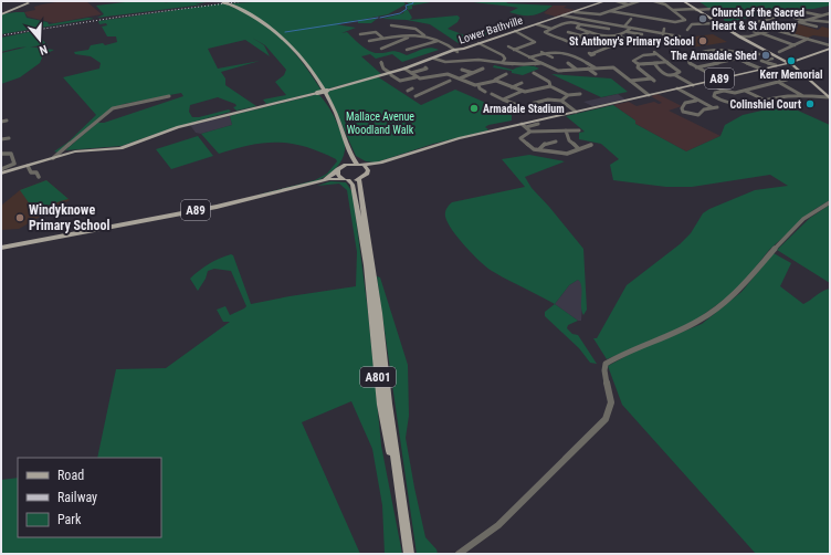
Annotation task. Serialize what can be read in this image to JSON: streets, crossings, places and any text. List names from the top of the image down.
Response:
{
  "streets": {
    "main road": ["Lower Bathville", "A89", "A801"]
  },
  "crossings": [
    ["A89", "A801"]
  ],
  "parks": ["Mallace Avenue Woodland Walk"],
  "places": [
    "Church of the Sacred Heart & St Anthony",
    "St Anthony's Primary School",
    "The Armadale Shed",
    "Kerr Memorial",
    "Colinshiel Court",
    "Armadale Stadium",
    "Windyknowe Primary School"
  ],
  "legend": ["Road", "Railway", "Park"],
  "north": "bottom"
}
